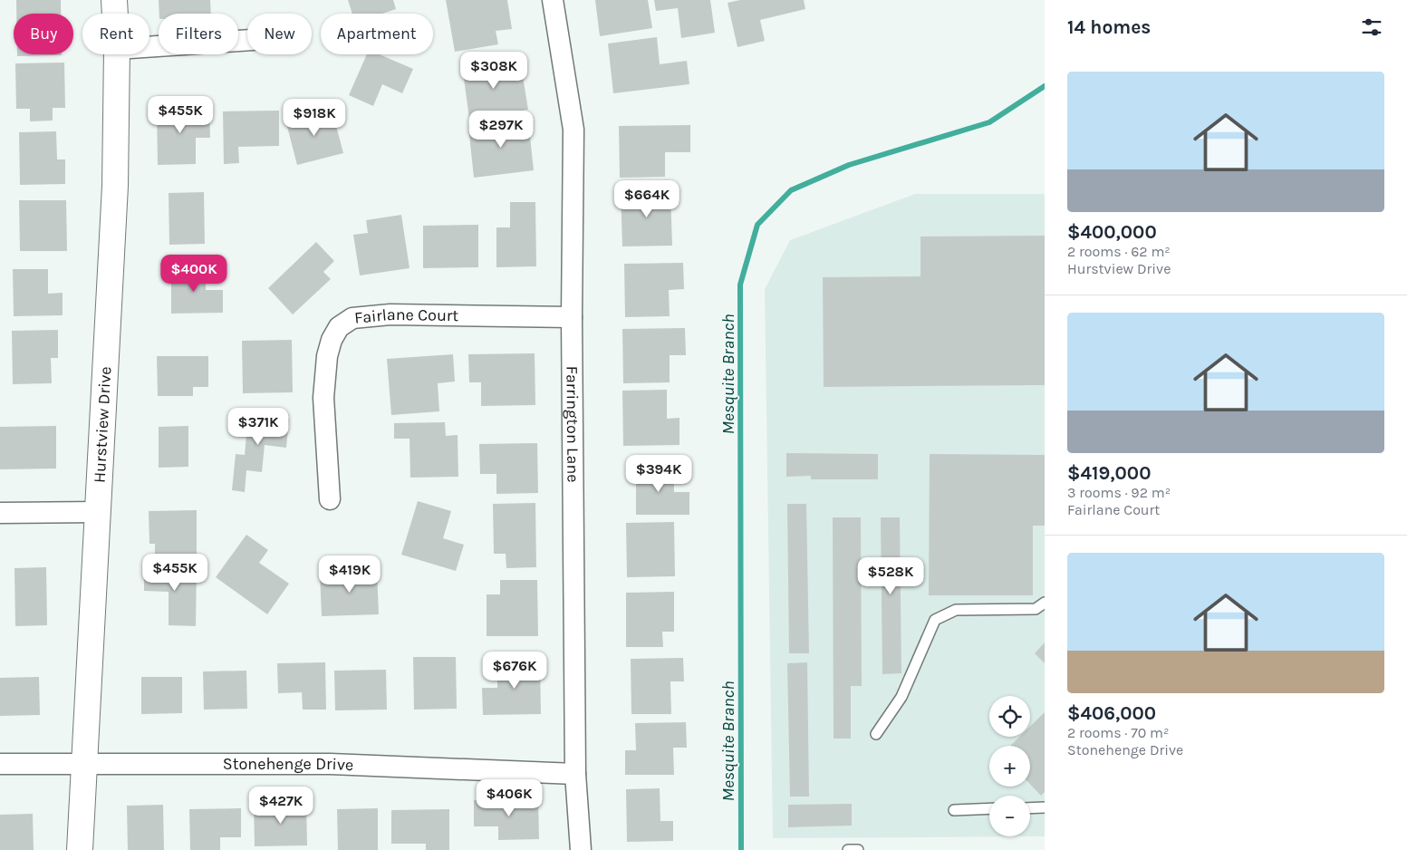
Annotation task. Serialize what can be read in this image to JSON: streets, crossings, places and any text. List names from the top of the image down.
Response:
{
  "streets": {
    "street": [
      "Fairlane Court",
      "Farrington Lane",
      "Hurstview Drive",
      "Stonehenge Drive"
    ]
  },
  "crossings": [
    ["Fairlane Court", "Farrington Lane"],
    ["Farrington Lane", "Stonehenge Drive"],
    ["Hurstview Drive", "Stonehenge Drive"]
  ],
  "water": ["Mesquite Branch"],
  "page": {
    "heading": "14 homes",
    "chip": [
      "Buy",
      "Rent",
      "Filters",
      "New",
      "Apartment"
    ],
    "price": [
      "$308K",
      "$455K",
      "$918K",
      "$297K",
      "$664K",
      "$400K",
      "$371K",
      "$394K",
      "$455K",
      "$419K",
      "$528K",
      "$676K",
      "$406K",
      "$427K"
    ],
    "list": [
      {
        "name": "$400,000",
        "note": "2 rooms · 62 m² · Hurstview Drive"
      },
      {
        "name": "$419,000",
        "note": "3 rooms · 92 m² · Fairlane Court"
      },
      {
        "name": "$406,000",
        "note": "2 rooms · 70 m² · Stonehenge Drive"
      }
    ],
    "map_buttons": ["+", "−"]
  }
}
